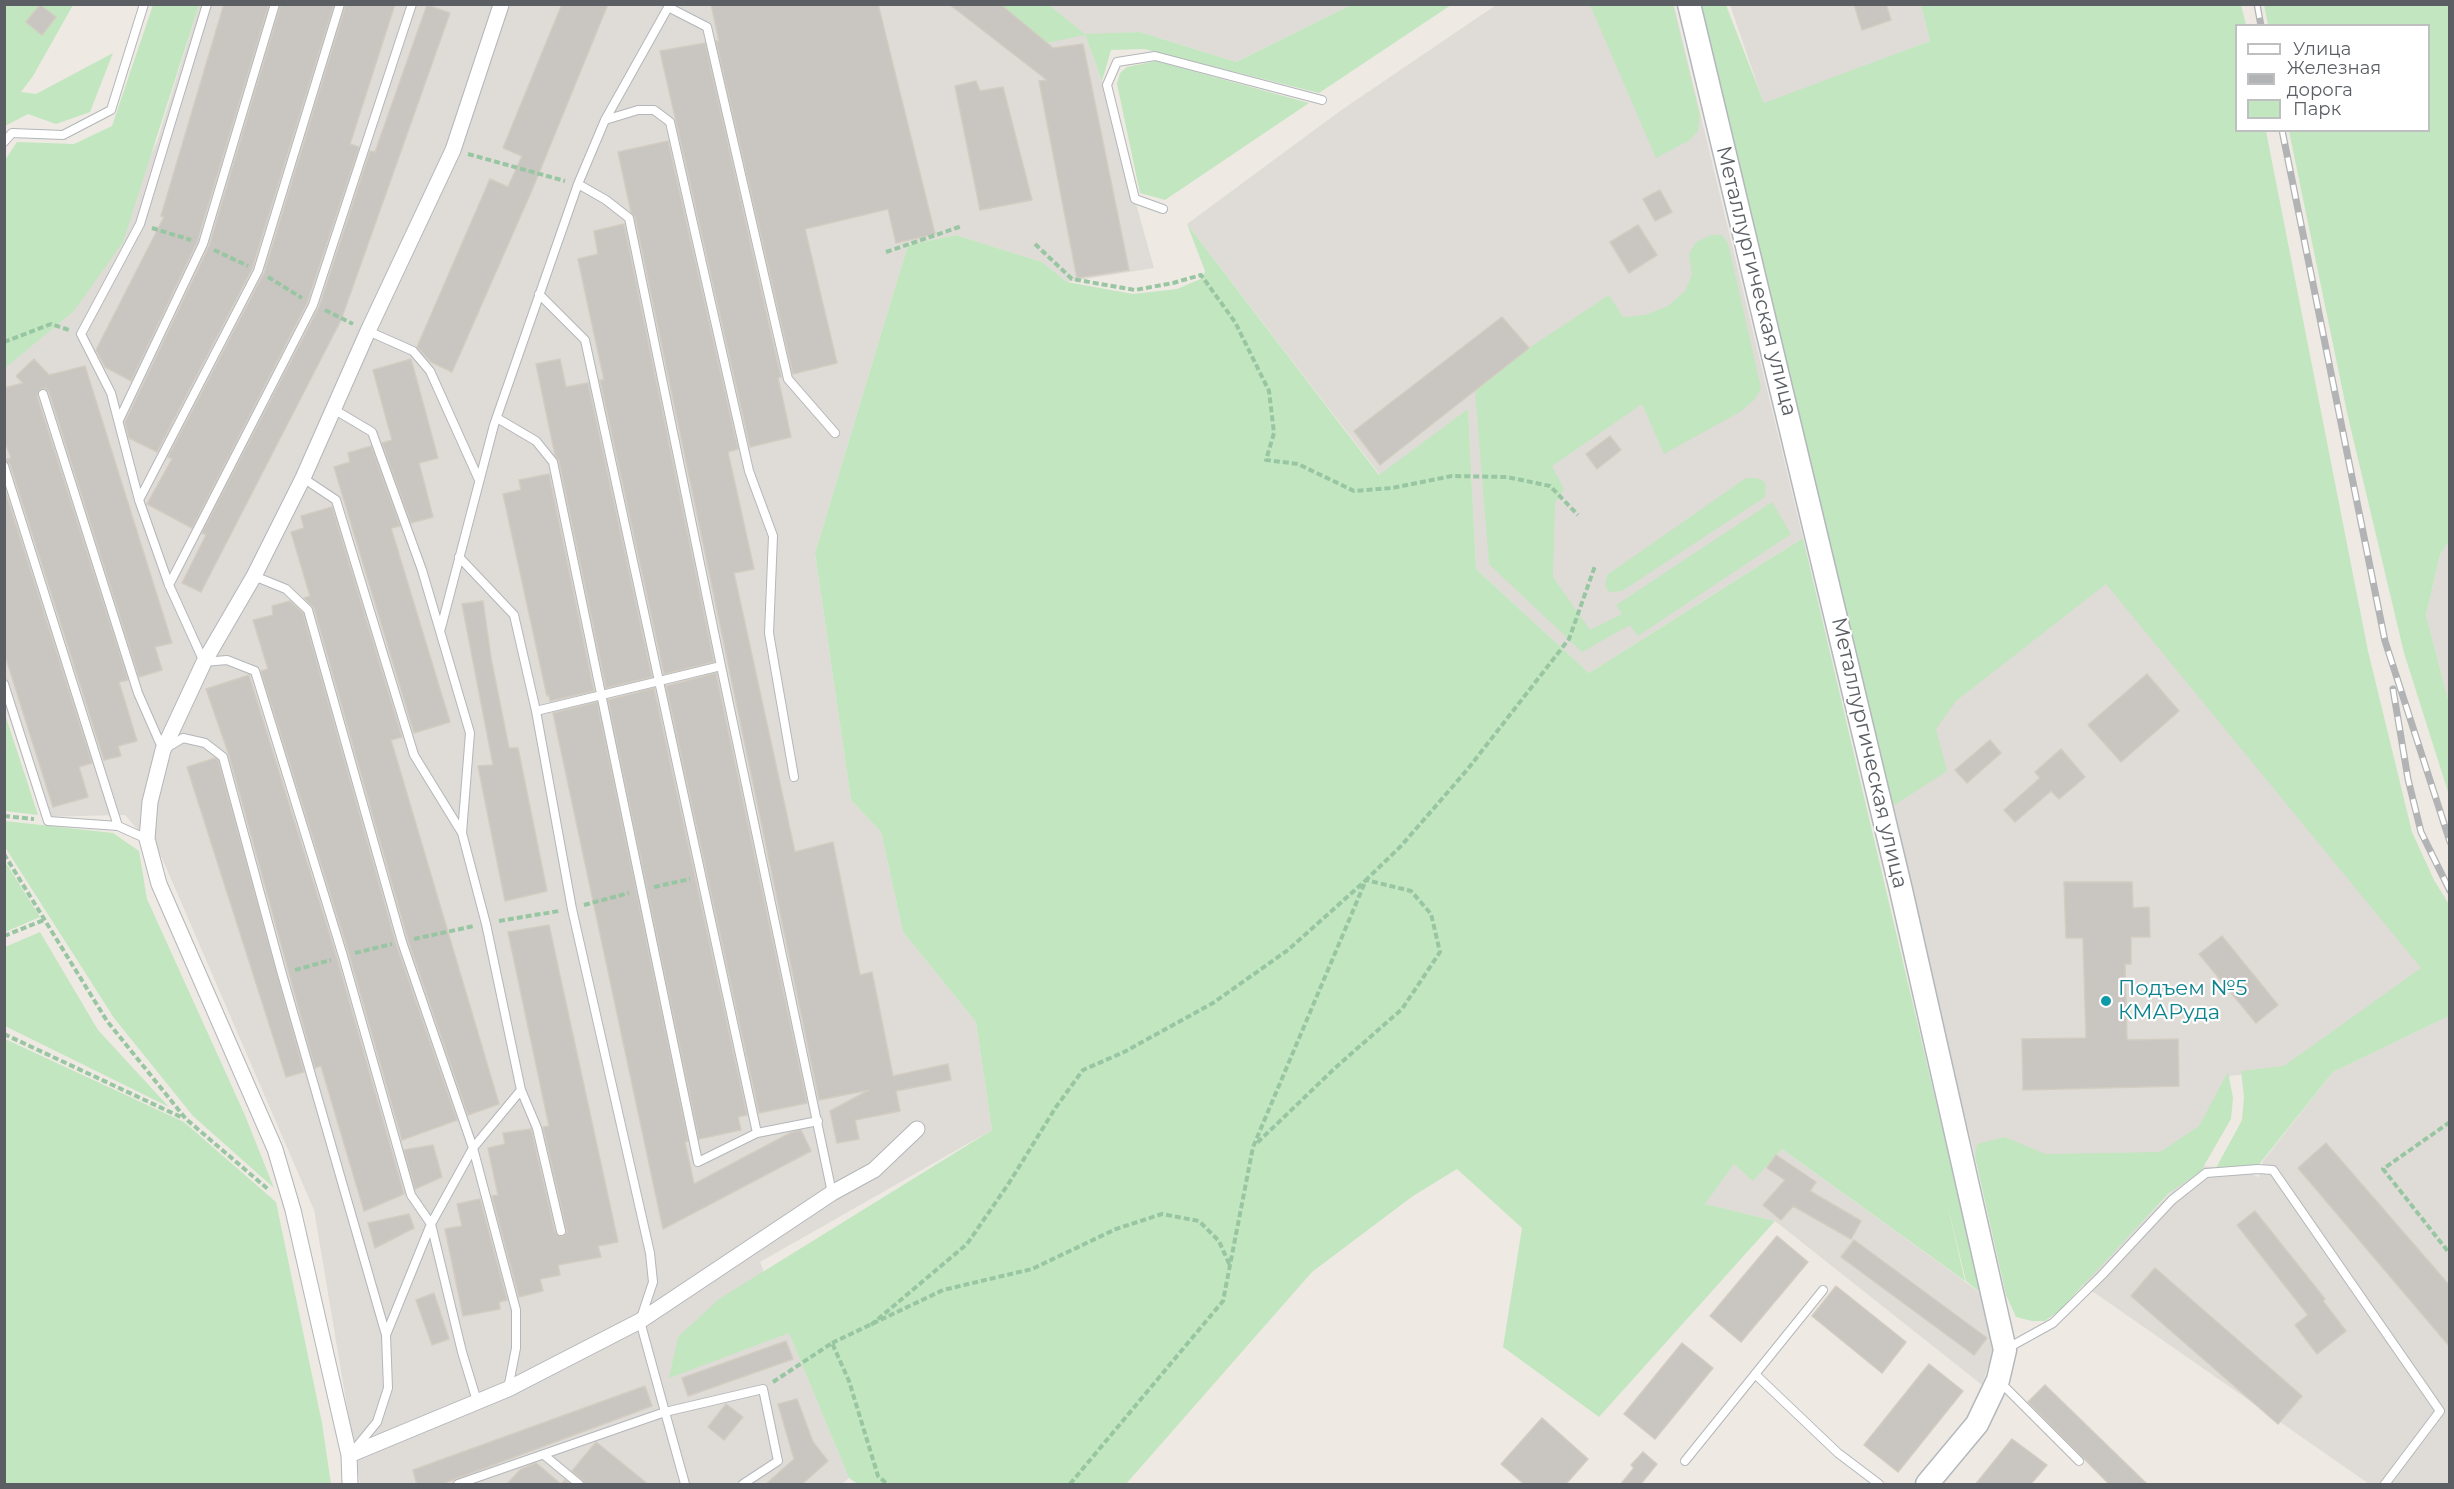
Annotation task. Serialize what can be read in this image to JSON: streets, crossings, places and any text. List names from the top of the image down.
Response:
{
  "streets": {
    "street": ["Металлургическая улица"]
  },
  "places": ["Подъем №5 КМАРуда"],
  "legend": ["Улица", "Железная дорога", "Парк"]
}
